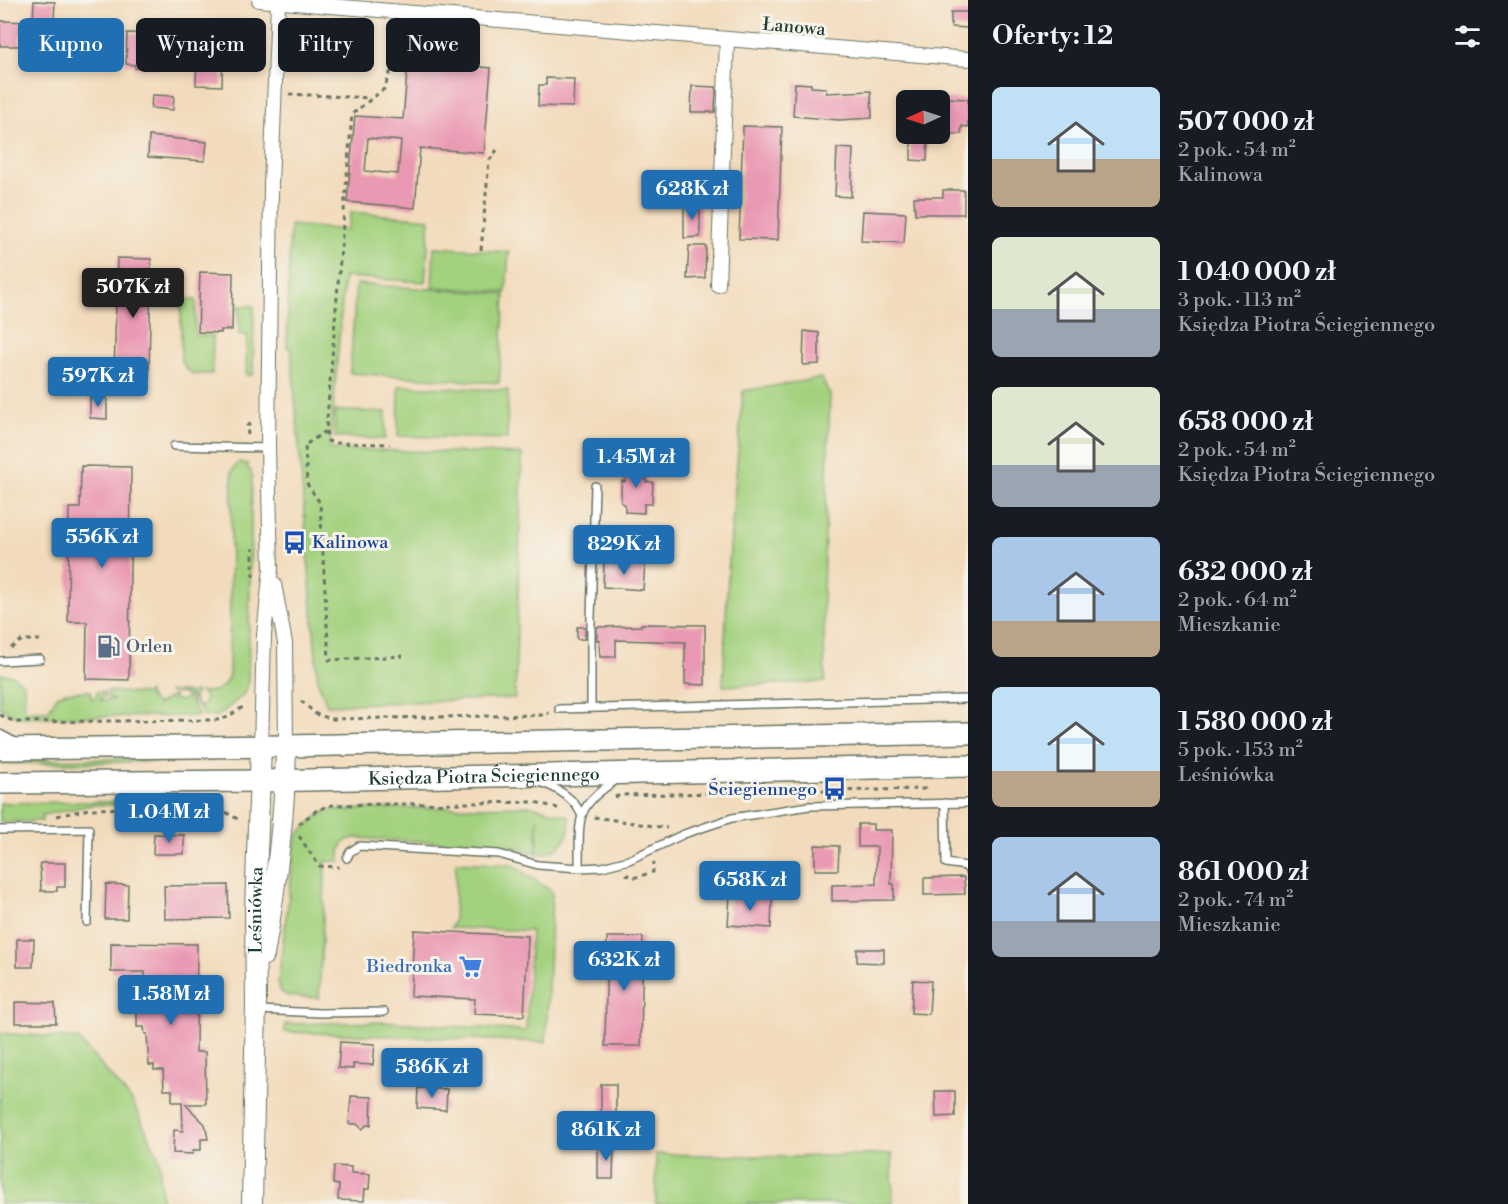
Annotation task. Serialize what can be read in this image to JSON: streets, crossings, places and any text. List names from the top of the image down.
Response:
{
  "streets": {
    "main road": ["Księdza Piotra Ściegiennego"],
    "street": ["Łanowa", "Leśniówka"]
  },
  "crossings": [
    ["Księdza Piotra Ściegiennego", "Leśniówka"]
  ],
  "places": {
    "bus stop": ["Kalinowa", "Ściegiennego"],
    "fuel station": ["Orlen"],
    "supermarket": ["Biedronka"]
  },
  "north": "left",
  "page": {
    "heading": "Oferty: 12",
    "chip": [
      "Kupno",
      "Wynajem",
      "Filtry",
      "Nowe"
    ],
    "list": [
      {
        "name": "507 000 zł",
        "note": "2 pok. · 54 m² · Kalinowa"
      },
      {
        "name": "1 040 000 zł",
        "note": "3 pok. · 113 m² · Księdza Piotra Ściegiennego"
      },
      {
        "name": "658 000 zł",
        "note": "2 pok. · 54 m² · Księdza Piotra Ściegiennego"
      },
      {
        "name": "632 000 zł",
        "note": "2 pok. · 64 m² · Mieszkanie"
      },
      {
        "name": "1 580 000 zł",
        "note": "5 pok. · 153 m² · Leśniówka"
      },
      {
        "name": "861 000 zł",
        "note": "2 pok. · 74 m² · Mieszkanie"
      }
    ],
    "price": [
      "628K zł",
      "507K zł",
      "597K zł",
      "1.45M zł",
      "556K zł",
      "829K zł",
      "1.04M zł",
      "658K zł",
      "632K zł",
      "1.58M zł",
      "586K zł",
      "861K zł"
    ]
  }
}
